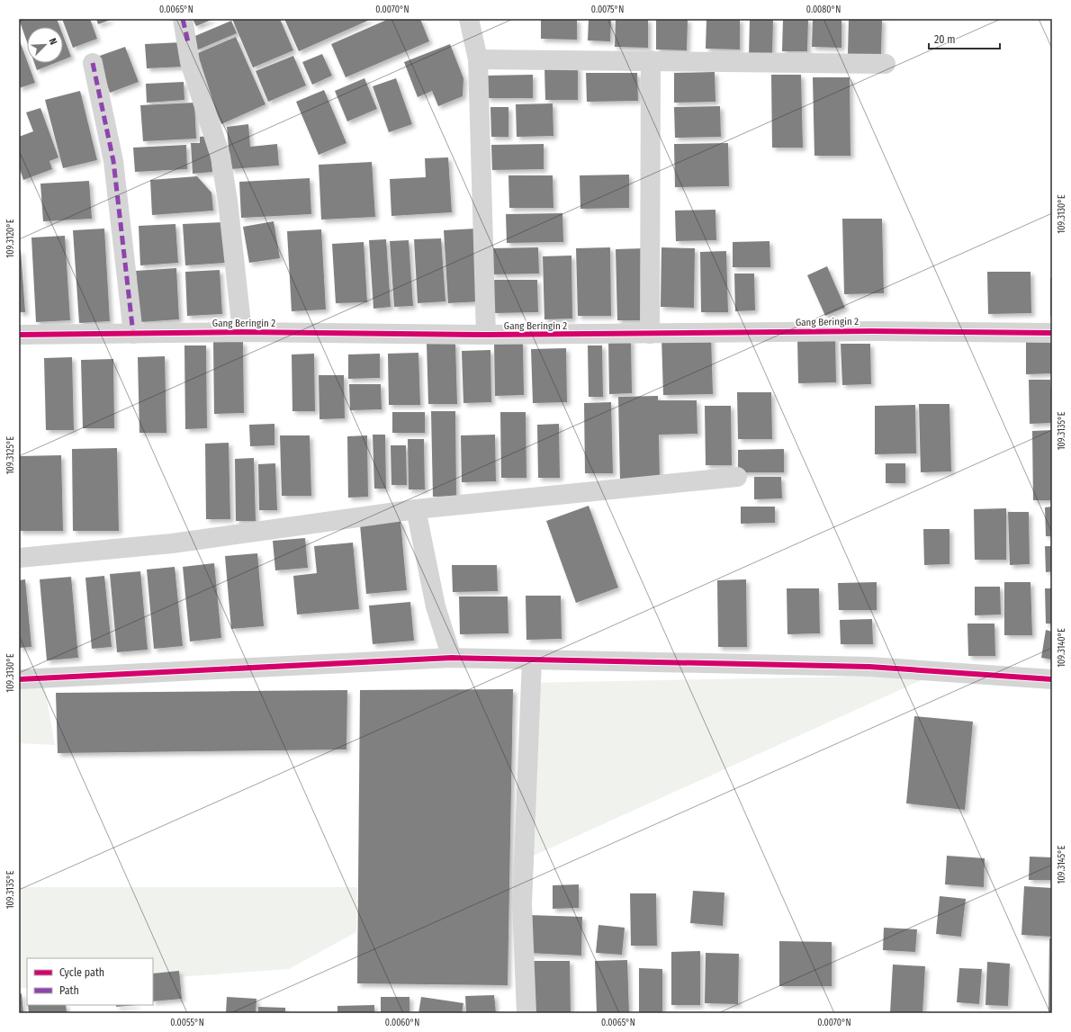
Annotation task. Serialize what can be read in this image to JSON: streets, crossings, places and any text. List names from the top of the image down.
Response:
{
  "streets": {
    "street": ["Gang Beringin 2"]
  },
  "legend": ["Cycle path", "Path"],
  "scale_bar": "20 m",
  "north": "top right",
  "coordinates": [
    "0.0065°N",
    "0.0070°N",
    "0.0075°N",
    "0.0080°N",
    "109.3130°E",
    "109.3120°E",
    "109.3135°E",
    "109.3125°E",
    "109.3140°E",
    "109.3145°E",
    "0.0055°N",
    "0.0060°N"
  ]
}
